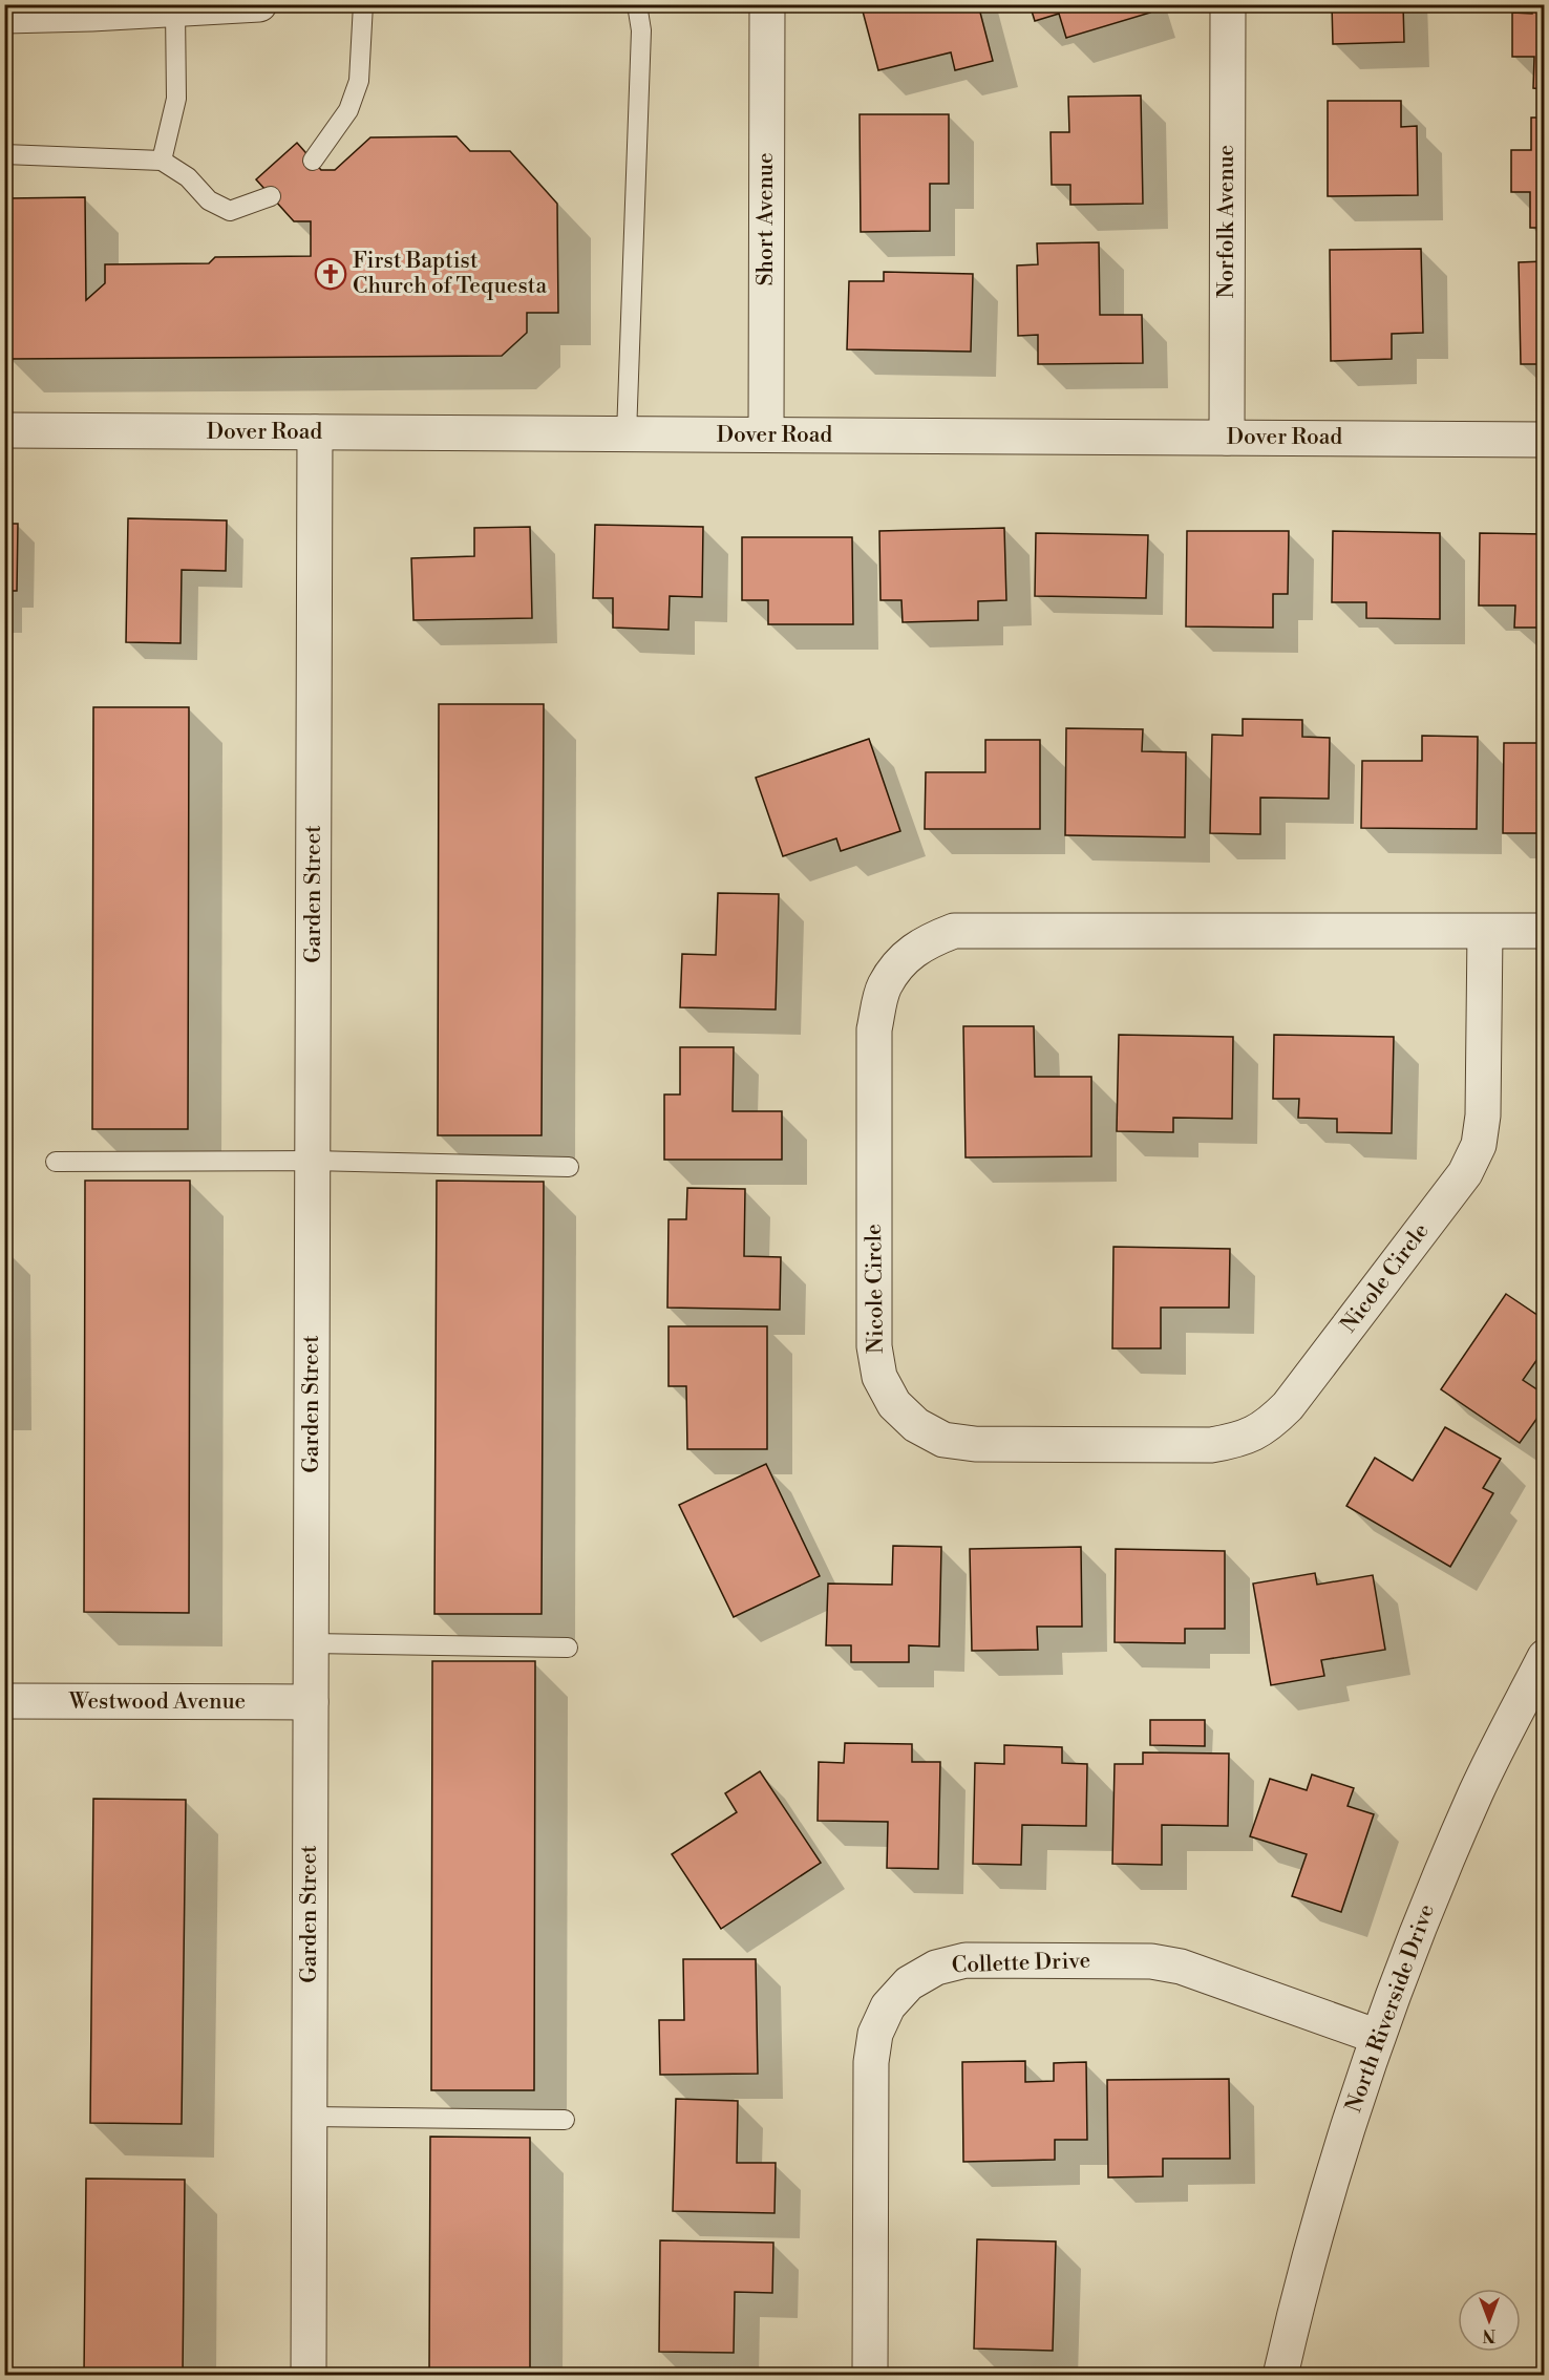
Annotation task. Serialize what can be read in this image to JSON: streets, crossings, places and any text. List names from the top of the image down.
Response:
{
  "streets": {
    "street": [
      "Short Avenue",
      "Norfolk Avenue",
      "Dover Road",
      "Garden Street",
      "Nicole Circle",
      "Westwood Avenue",
      "Collette Drive",
      "North Riverside Drive"
    ]
  },
  "crossings": [
    ["Short Avenue", "Dover Road"],
    ["Norfolk Avenue", "Dover Road"],
    ["Dover Road", "Garden Street"],
    ["Garden Street", "Westwood Avenue"],
    ["Collette Drive", "North Riverside Drive"]
  ],
  "places": {
    "church": ["First Baptist Church of Tequesta"]
  },
  "north": "bottom"
}
